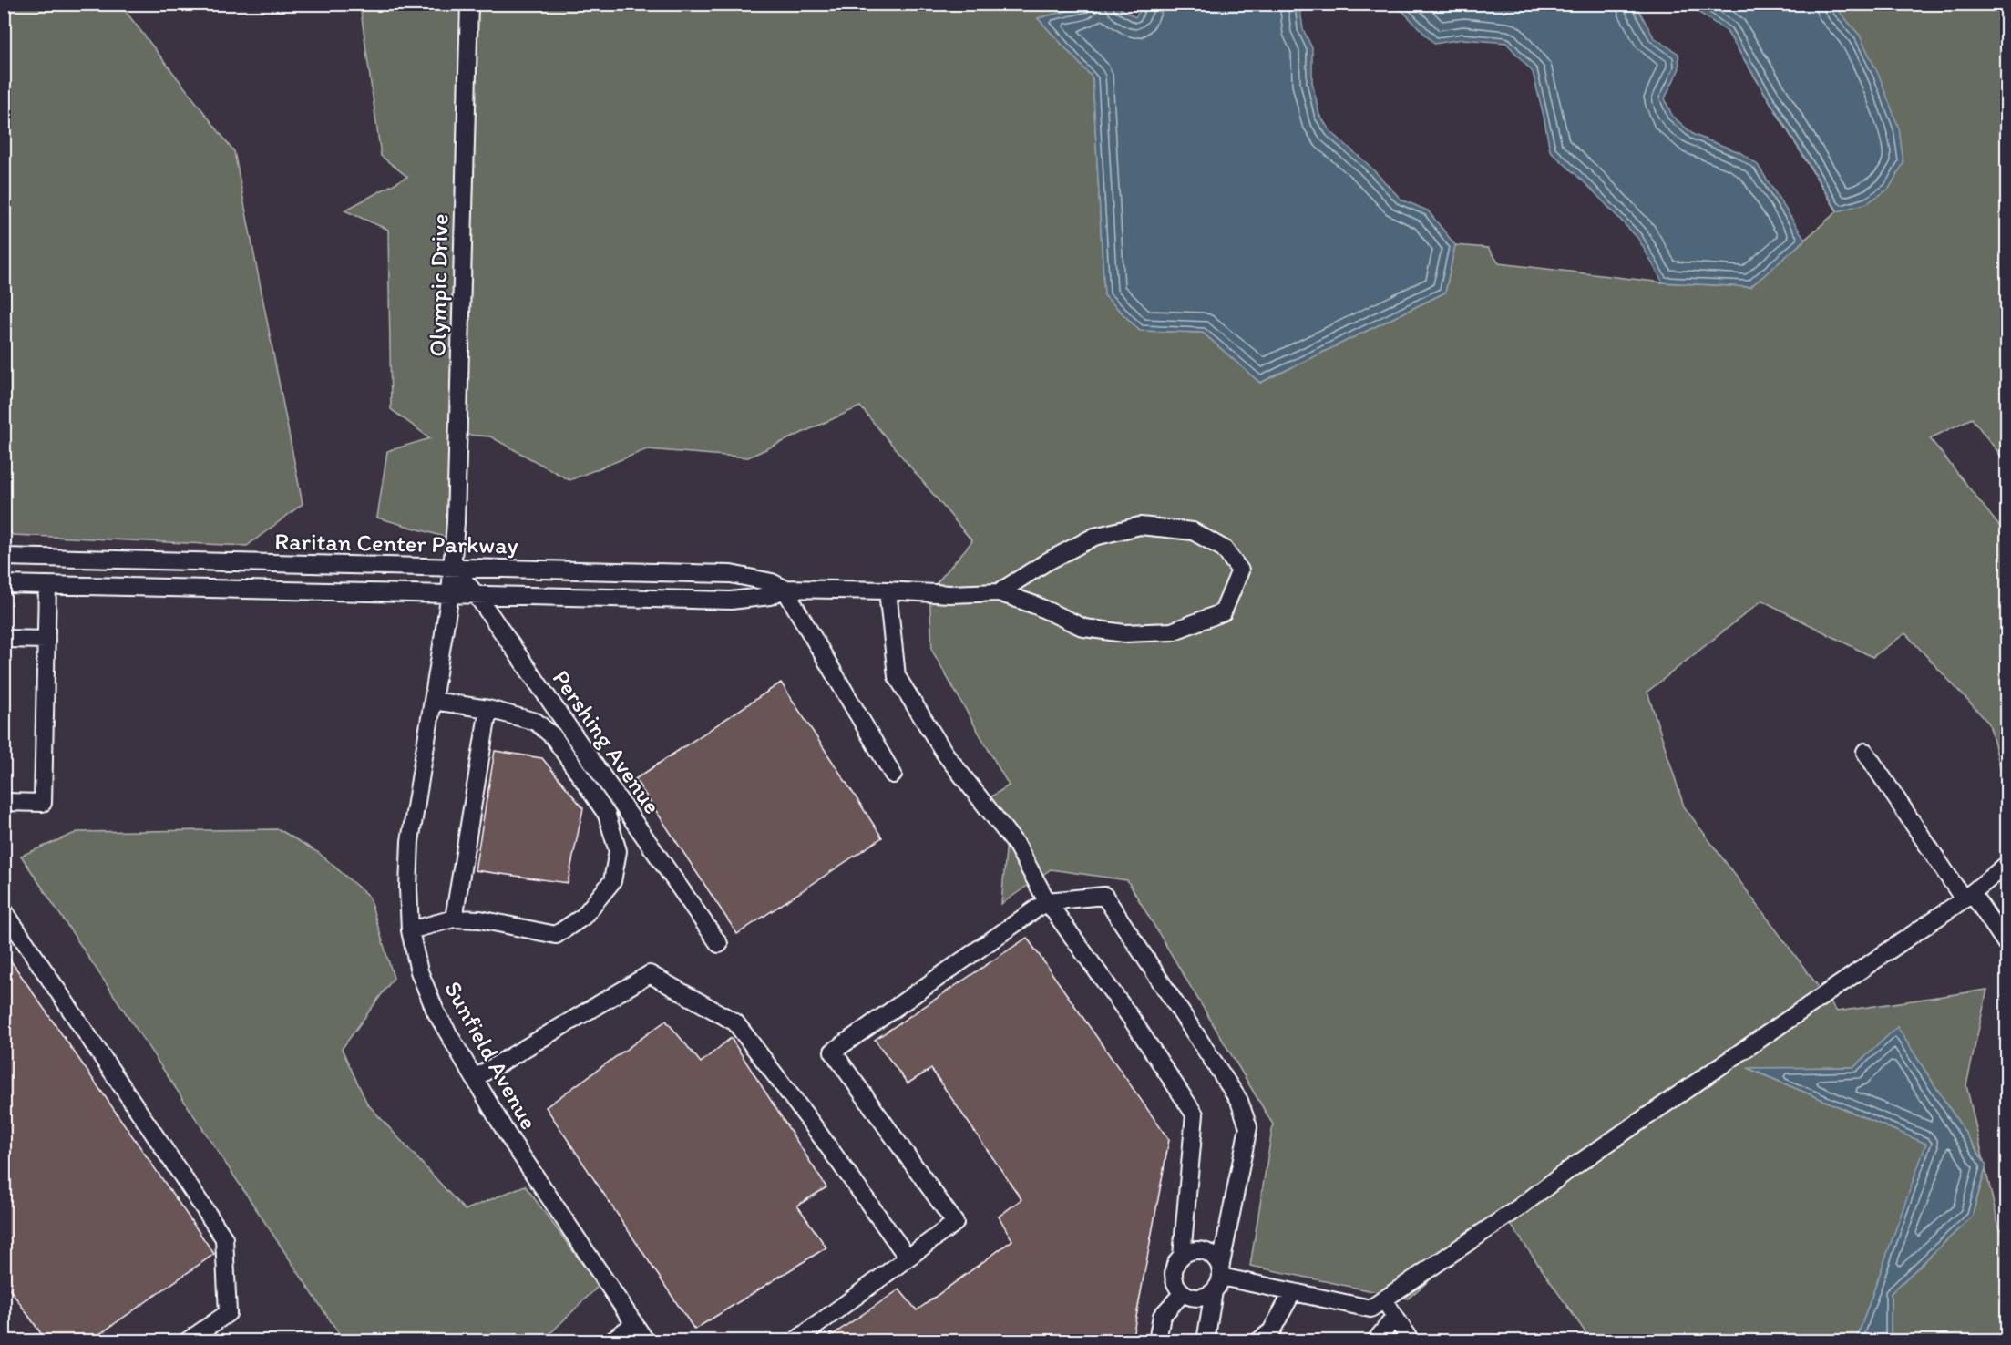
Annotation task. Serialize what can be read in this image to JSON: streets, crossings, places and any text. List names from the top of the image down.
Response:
{
  "streets": {
    "street": [
      "Olympic Drive",
      "Raritan Center Parkway",
      "Pershing Avenue",
      "Sunfield Avenue"
    ]
  },
  "crossings": [
    ["Olympic Drive", "Raritan Center Parkway"],
    ["Olympic Drive", "Pershing Avenue"],
    ["Olympic Drive", "Sunfield Avenue"],
    ["Raritan Center Parkway", "Pershing Avenue"],
    ["Raritan Center Parkway", "Sunfield Avenue"]
  ]
}
